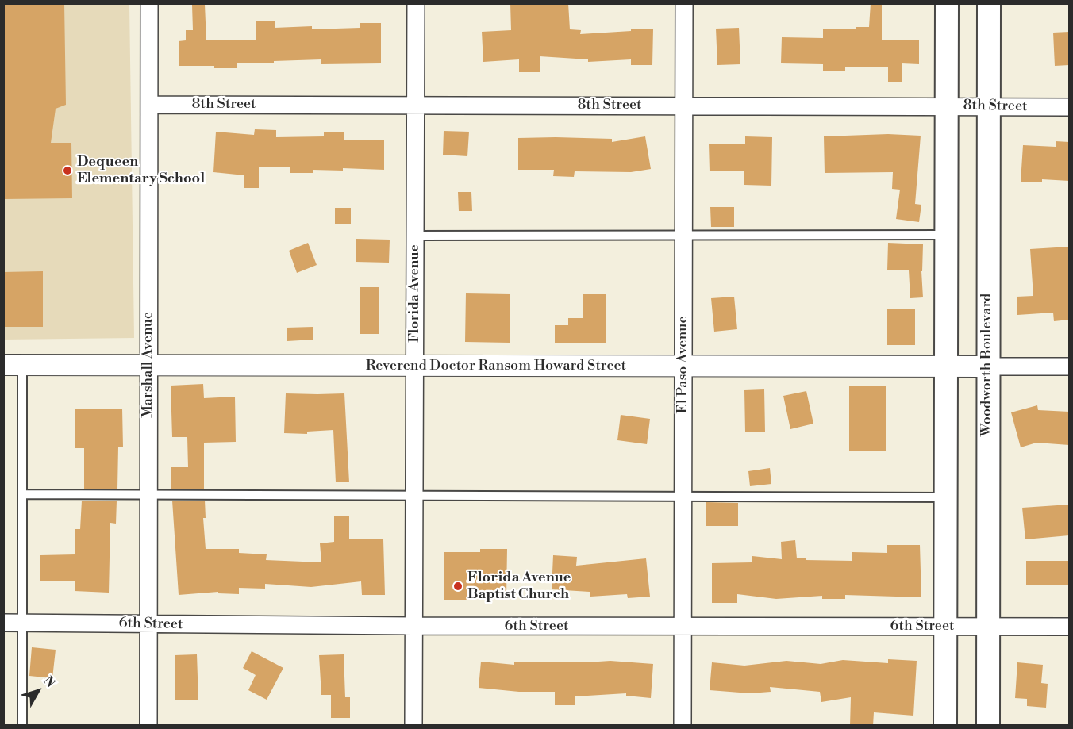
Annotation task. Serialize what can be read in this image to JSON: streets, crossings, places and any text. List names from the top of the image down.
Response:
{
  "streets": {
    "main road": ["Woodworth Boulevard"],
    "street": [
      "8th Street",
      "Florida Avenue",
      "Marshall Avenue",
      "El Paso Avenue",
      "Reverend Doctor Ransom Howard Street",
      "6th Street"
    ]
  },
  "crossings": [
    ["8th Street", "Florida Avenue"],
    ["8th Street", "Marshall Avenue"],
    ["8th Street", "El Paso Avenue"],
    ["8th Street", "Woodworth Boulevard"],
    ["Florida Avenue", "Reverend Doctor Ransom Howard Street"],
    ["Florida Avenue", "6th Street"],
    ["Marshall Avenue", "Reverend Doctor Ransom Howard Street"],
    ["Marshall Avenue", "6th Street"],
    ["El Paso Avenue", "Reverend Doctor Ransom Howard Street"],
    ["El Paso Avenue", "6th Street"],
    ["Woodworth Boulevard", "Reverend Doctor Ransom Howard Street"],
    ["Woodworth Boulevard", "6th Street"]
  ],
  "places": ["Dequeen Elementary School", "Florida Avenue Baptist Church"],
  "north": "top right"
}
